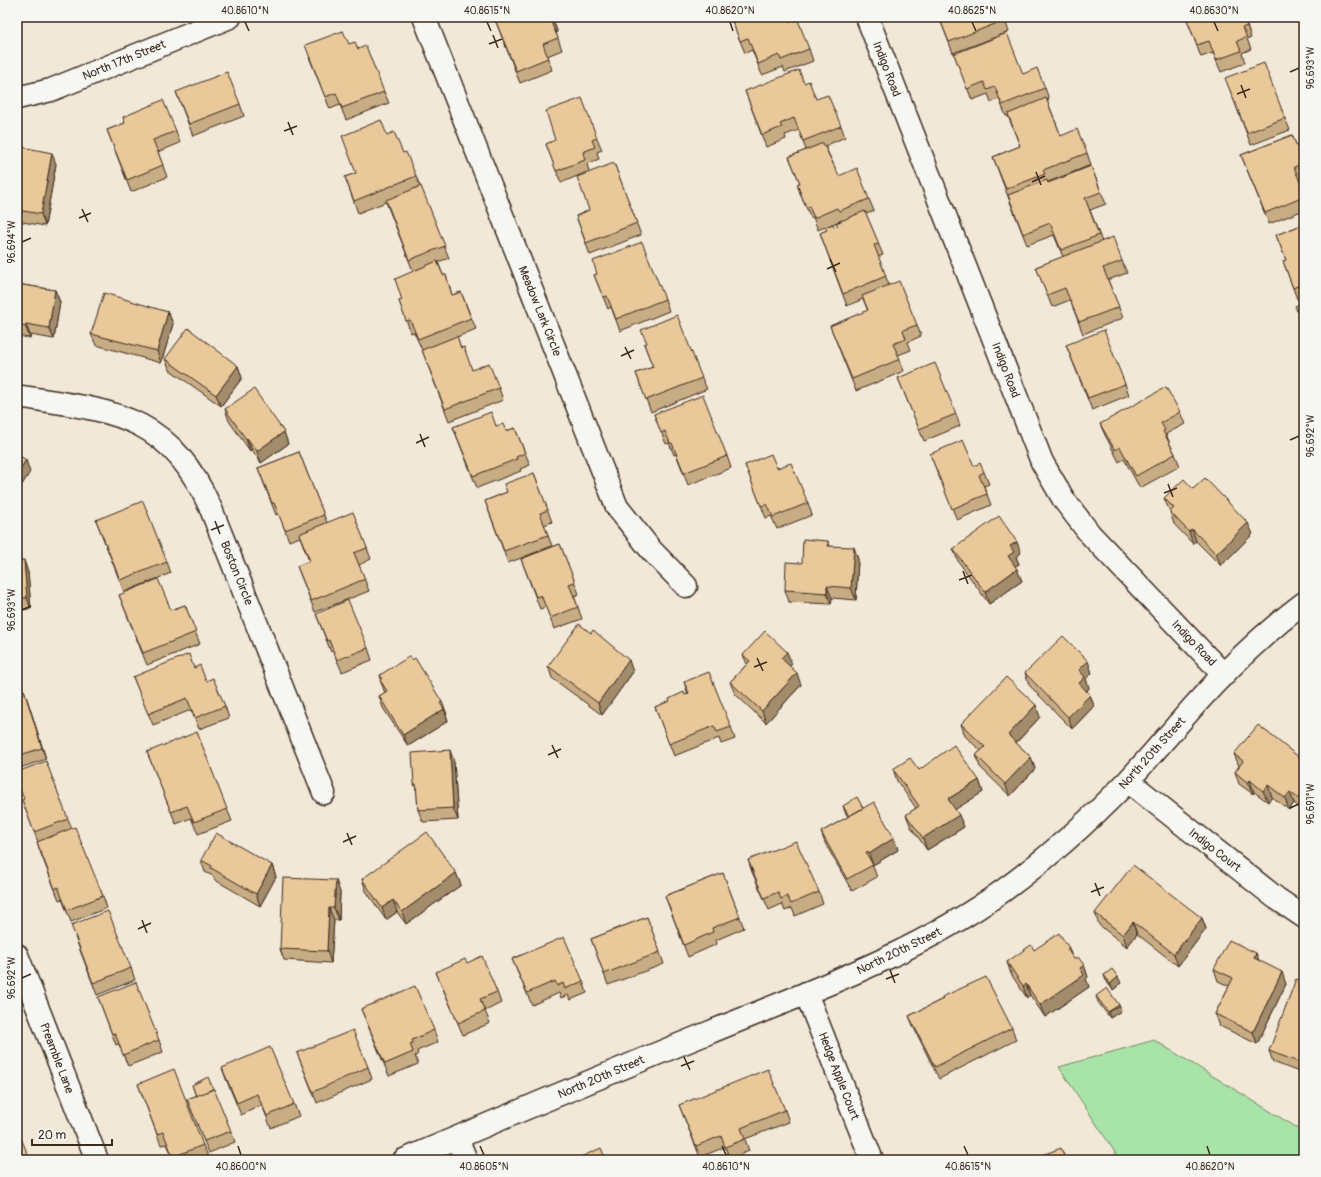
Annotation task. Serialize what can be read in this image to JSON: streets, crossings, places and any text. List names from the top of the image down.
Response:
{
  "streets": {
    "street": [
      "North 17th Street",
      "Indigo Road",
      "Meadow Lark Circle",
      "Boston Circle",
      "North 20th Street",
      "Indigo Court",
      "Preamble Lane",
      "Hedge Apple Court"
    ]
  },
  "crossings": [
    ["Indigo Road", "North 20th Street"],
    ["North 20th Street", "Indigo Court"],
    ["North 20th Street", "Hedge Apple Court"]
  ],
  "scale_bar": "20 m",
  "coordinates": [
    "40.8610°N",
    "40.8615°N",
    "40.8620°N",
    "40.8625°N",
    "40.8630°N",
    "96.693°W",
    "96.694°W",
    "96.692°W",
    "96.691°W",
    "40.8600°N",
    "40.8605°N"
  ]
}
